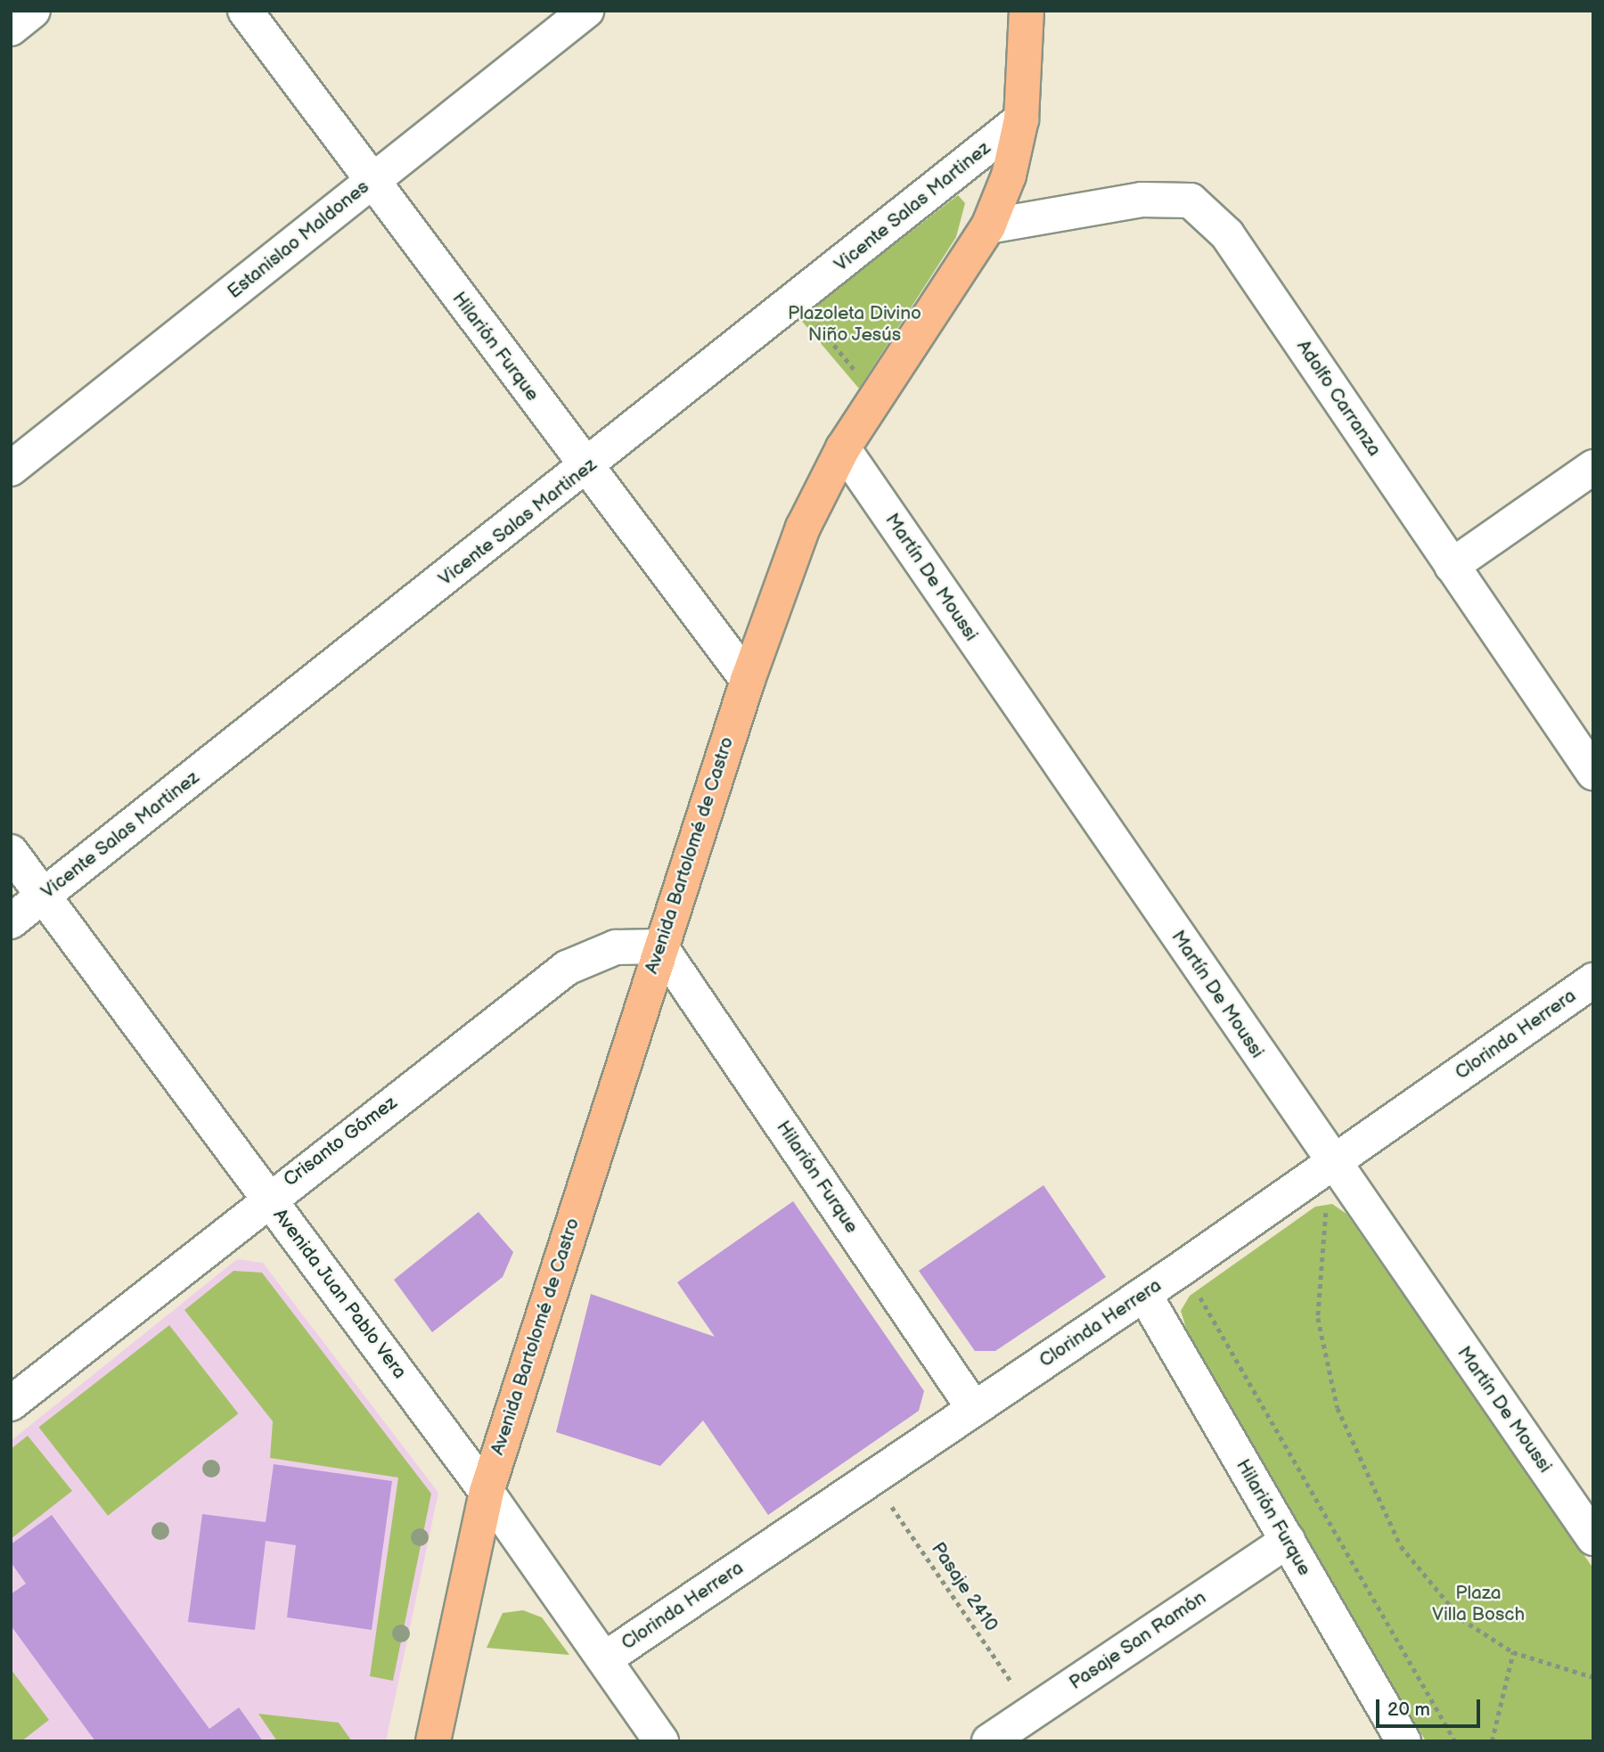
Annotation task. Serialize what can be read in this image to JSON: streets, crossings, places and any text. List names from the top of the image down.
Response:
{
  "streets": {
    "main road": ["Avenida Bartolomé de Castro"],
    "street": [
      "Vicente Salas Martinez",
      "Estanislao Maldones",
      "Hilarión Furque",
      "Adolfo Carranza",
      "Martín De Moussi",
      "Clorinda Herrera",
      "Crisanto Gómez",
      "Avenida Juan Pablo Vera",
      "Pasaje San Ramón"
    ],
    "path": ["Pasaje 2410"]
  },
  "crossings": [
    ["Vicente Salas Martinez", "Hilarión Furque"],
    ["Vicente Salas Martinez", "Avenida Bartolomé de Castro"],
    ["Vicente Salas Martinez", "Avenida Juan Pablo Vera"],
    ["Estanislao Maldones", "Hilarión Furque"],
    ["Hilarión Furque", "Avenida Bartolomé de Castro"],
    ["Hilarión Furque", "Clorinda Herrera"],
    ["Hilarión Furque", "Crisanto Gómez"],
    ["Hilarión Furque", "Pasaje San Ramón"],
    ["Adolfo Carranza", "Avenida Bartolomé de Castro"],
    ["Martín De Moussi", "Avenida Bartolomé de Castro"],
    ["Martín De Moussi", "Clorinda Herrera"],
    ["Avenida Bartolomé de Castro", "Crisanto Gómez"],
    ["Avenida Bartolomé de Castro", "Avenida Juan Pablo Vera"],
    ["Clorinda Herrera", "Avenida Juan Pablo Vera"],
    ["Clorinda Herrera", "Pasaje 2410"],
    ["Crisanto Gómez", "Avenida Juan Pablo Vera"],
    ["Pasaje 2410", "Pasaje San Ramón"]
  ],
  "parks": ["Plazoleta Divino Niño Jesús", "Plaza Villa Bosch"],
  "scale_bar": "20 m"
}
